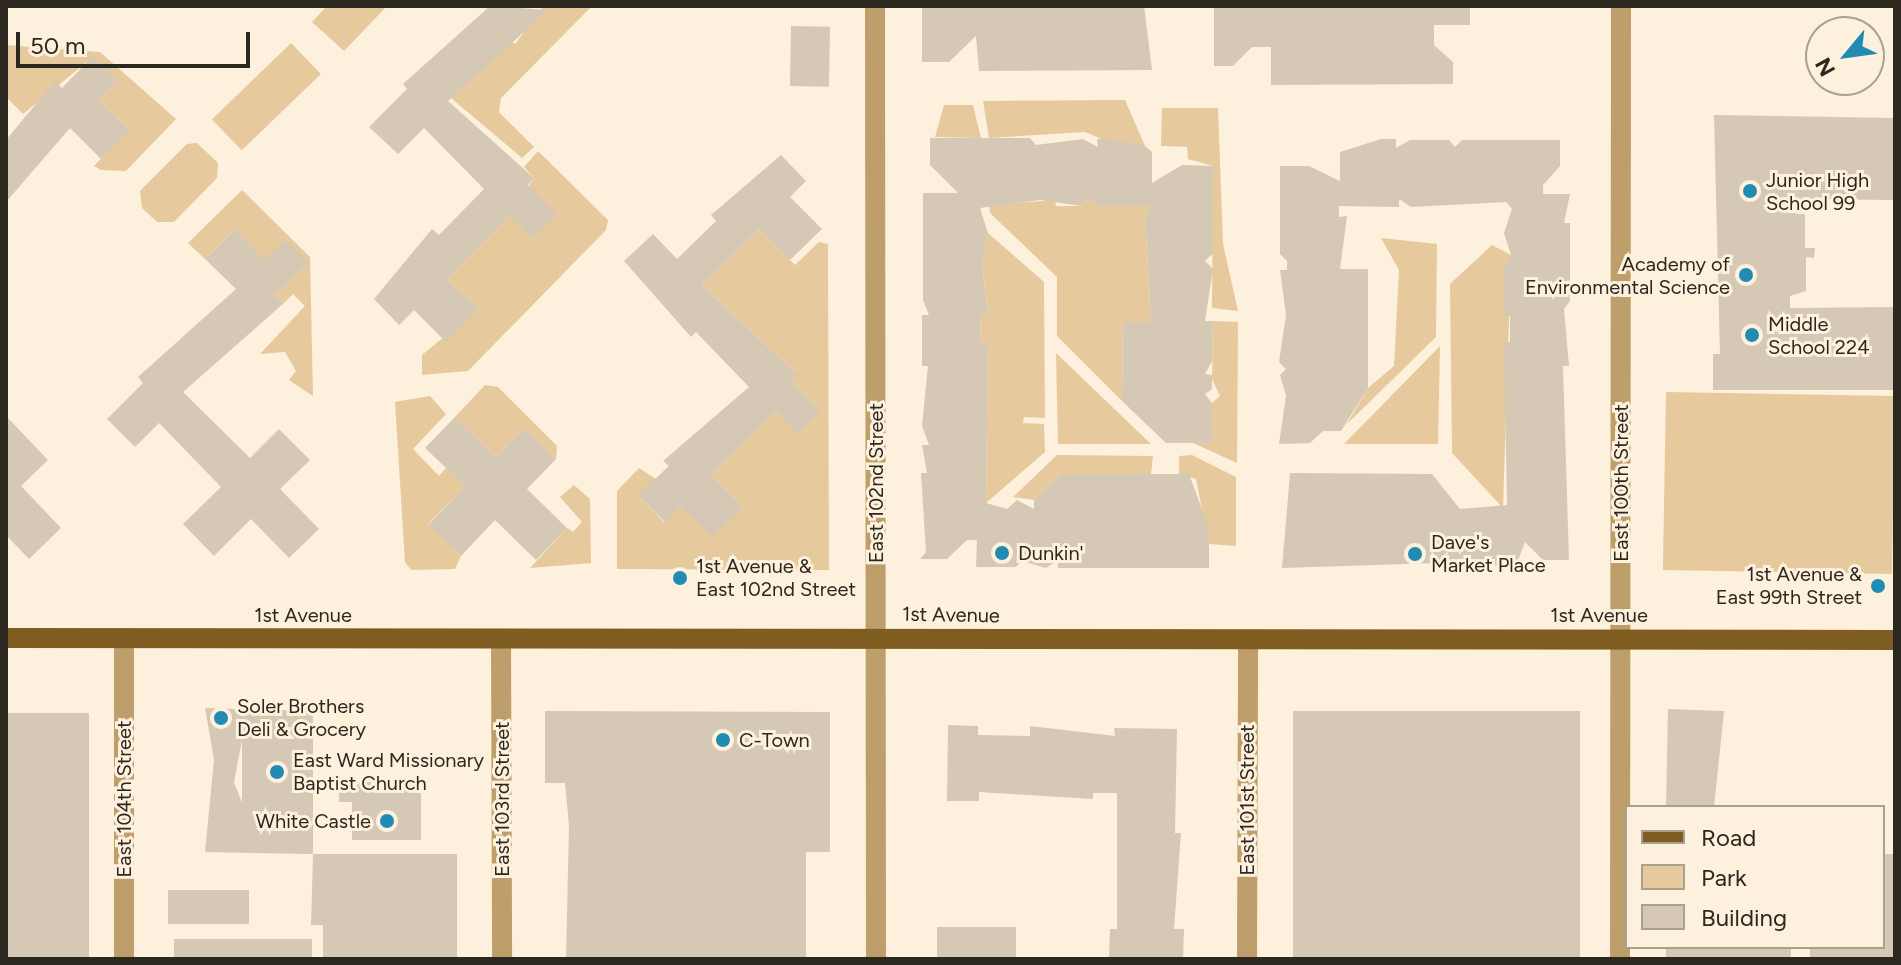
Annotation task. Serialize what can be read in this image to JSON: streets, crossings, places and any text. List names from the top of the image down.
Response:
{
  "streets": {
    "main road": ["1st Avenue"],
    "street": [
      "East 102nd Street",
      "East 100th Street",
      "East 104th Street",
      "East 103rd Street",
      "East 101st Street"
    ]
  },
  "crossings": [
    ["East 102nd Street", "1st Avenue"],
    ["East 100th Street", "1st Avenue"],
    ["1st Avenue", "East 104th Street"],
    ["1st Avenue", "East 103rd Street"],
    ["1st Avenue", "East 101st Street"]
  ],
  "places": [
    "Junior High School 99",
    "Academy of Environmental Science",
    "Middle School 224",
    "Dunkin'",
    "Dave's Market Place",
    "1st Avenue & East 102nd Street",
    "1st Avenue & East 99th Street",
    "Soler Brothers Deli & Grocery",
    "C-Town",
    "East Ward Missionary Baptist Church",
    "White Castle"
  ],
  "legend": ["Road", "Park", "Building"],
  "scale_bar": "50 m",
  "north": "bottom left"
}
